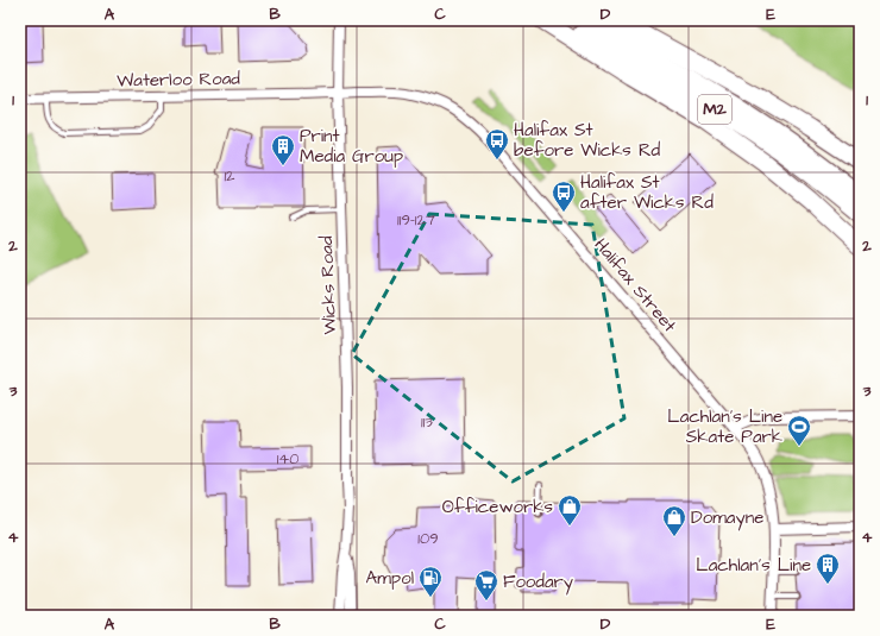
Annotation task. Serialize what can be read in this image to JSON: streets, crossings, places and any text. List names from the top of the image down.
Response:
{
  "streets": {
    "highway": ["M2"],
    "street": ["Waterloo Road", "Wicks Road", "Halifax Street"]
  },
  "crossings": [
    ["Waterloo Road", "Wicks Road"],
    ["Waterloo Road", "Halifax Street"],
    ["Wicks Road", "Halifax Street"]
  ],
  "places": {
    "bus stop": ["Halifax St before Wicks Rd", "Halifax St after Wicks Rd"],
    "building": ["Print Media Group", "Lachlan's Line"],
    "sports": ["Lachlan's Line Skate Park"],
    "shop": ["Officeworks", "Domayne"],
    "fuel station": ["Ampol"],
    "supermarket": ["Foodary"]
  },
  "house_numbers": [
    "12",
    "119-127",
    "113",
    "140",
    "109"
  ],
  "grid": {
    "columns": [
      "A",
      "B",
      "C",
      "D",
      "E"
    ],
    "rows": [
      "1",
      "2",
      "3",
      "4"
    ]
  }
}
